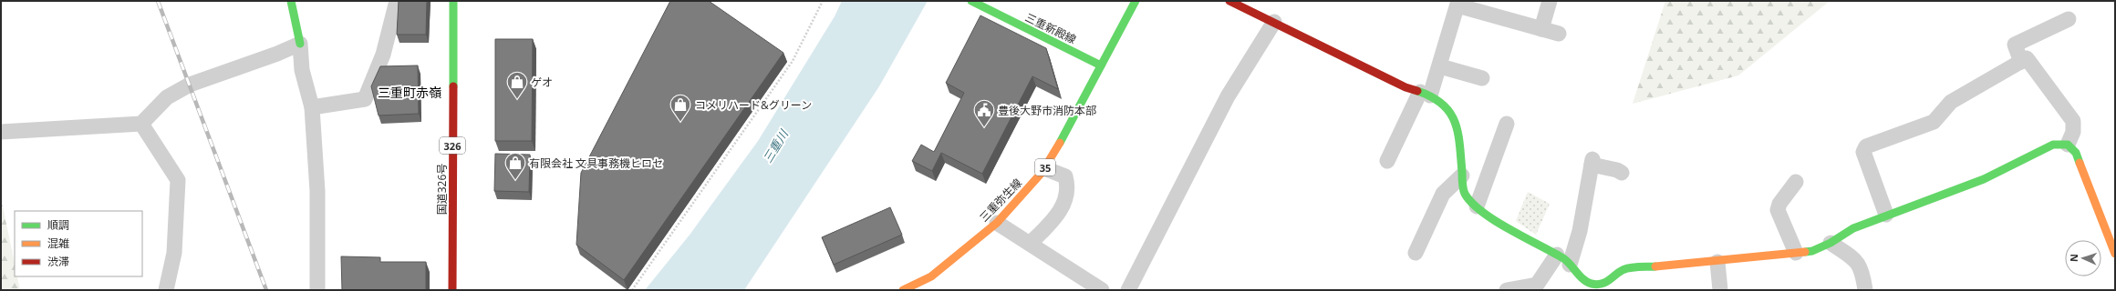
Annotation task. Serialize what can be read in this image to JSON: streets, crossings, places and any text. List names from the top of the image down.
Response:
{
  "streets": {
    "main road": [
      "三重新殿線",
      "326",
      "35",
      "国道326号",
      "三重弥生線"
    ]
  },
  "crossings": [
    ["三重新殿線", "三重弥生線"]
  ],
  "districts": ["三重町赤嶺"],
  "water": ["三重川"],
  "places": {
    "shop": ["ゲオ", "コメリハード&グリーン", "有限会社 文具事務機ヒロセ"],
    "public building": ["豊後大野市消防本部"]
  },
  "legend": ["順調", "混雑", "渋滞"],
  "north": "left"
}
